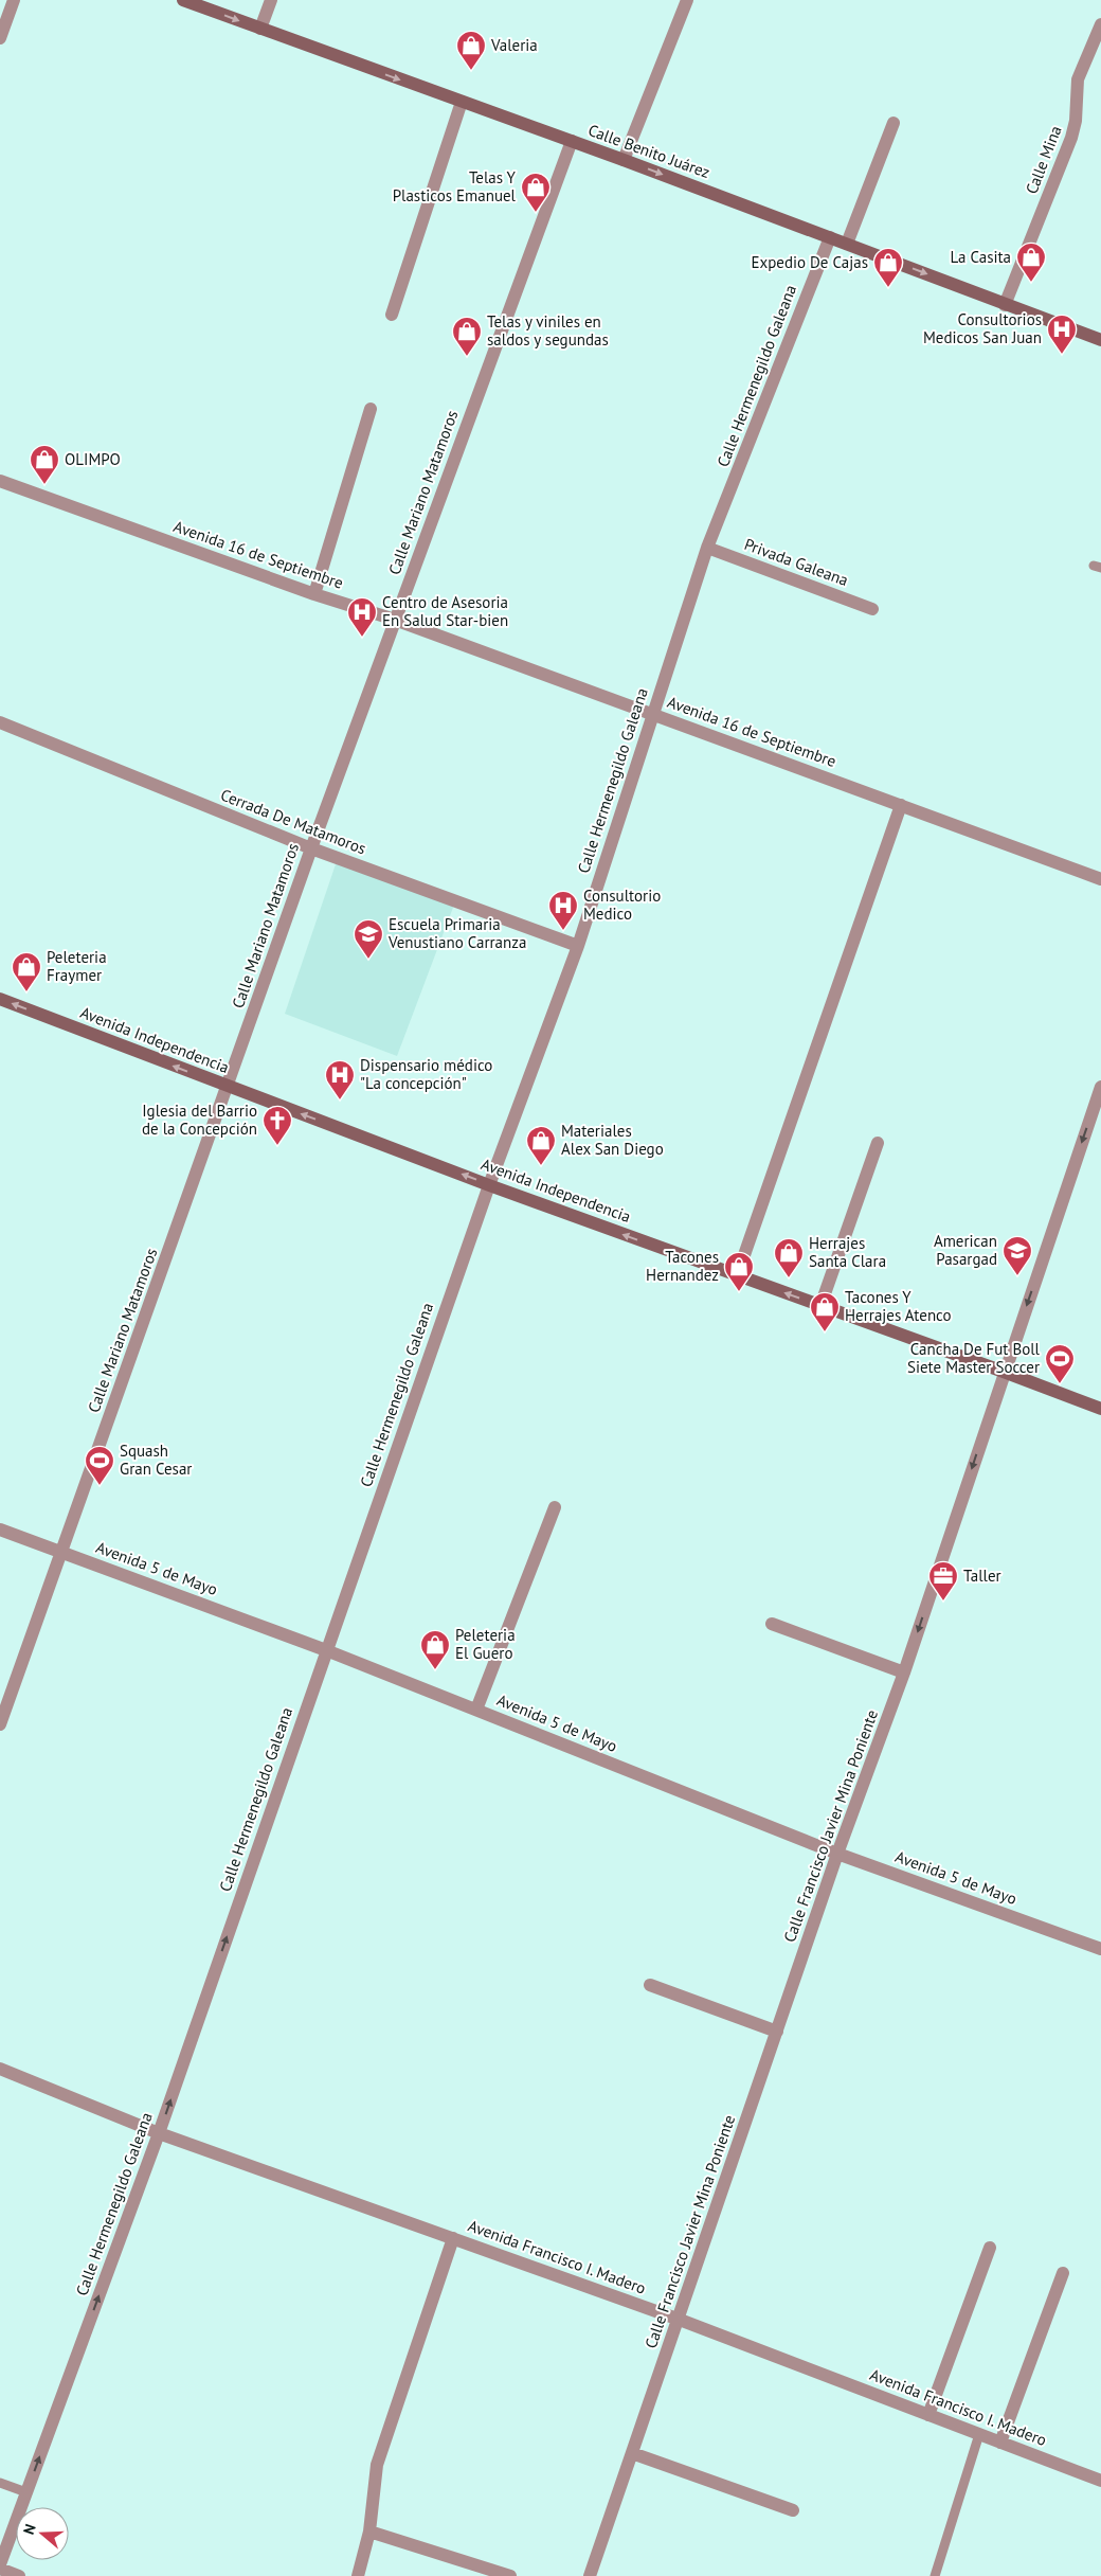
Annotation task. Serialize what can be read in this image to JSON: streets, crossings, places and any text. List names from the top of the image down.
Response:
{
  "streets": {
    "main road": ["Calle Benito Juárez", "Avenida Independencia"],
    "street": [
      "Calle Mina",
      "Calle Hermenegildo Galeana",
      "Calle Mariano Matamoros",
      "Avenida 16 de Septiembre",
      "Privada Galeana",
      "Cerrada De Matamoros",
      "Avenida 5 de Mayo",
      "Calle Francisco Javier Mina Poniente",
      "Avenida Francisco I. Madero"
    ]
  },
  "crossings": [
    ["Calle Benito Juárez", "Calle Mina"],
    ["Calle Benito Juárez", "Calle Hermenegildo Galeana"],
    ["Calle Benito Juárez", "Calle Mariano Matamoros"],
    ["Calle Hermenegildo Galeana", "Avenida 16 de Septiembre"],
    ["Calle Hermenegildo Galeana", "Privada Galeana"],
    ["Calle Hermenegildo Galeana", "Cerrada De Matamoros"],
    ["Calle Hermenegildo Galeana", "Avenida Independencia"],
    ["Calle Hermenegildo Galeana", "Avenida 5 de Mayo"],
    ["Calle Hermenegildo Galeana", "Avenida Francisco I. Madero"],
    ["Calle Mariano Matamoros", "Avenida 16 de Septiembre"],
    ["Calle Mariano Matamoros", "Cerrada De Matamoros"],
    ["Calle Mariano Matamoros", "Avenida Independencia"],
    ["Calle Mariano Matamoros", "Avenida 5 de Mayo"],
    ["Avenida Independencia", "Calle Francisco Javier Mina Poniente"],
    ["Avenida 5 de Mayo", "Calle Francisco Javier Mina Poniente"],
    ["Calle Francisco Javier Mina Poniente", "Avenida Francisco I. Madero"]
  ],
  "one_way": [
    "Calle Benito Juárez",
    "Calle Hermenegildo Galeana",
    "Avenida Independencia",
    "Calle Francisco Javier Mina Poniente"
  ],
  "places": {
    "shop": [
      "Valeria",
      "Telas Y Plasticos Emanuel",
      "La Casita",
      "Expedio De Cajas",
      "Telas y viniles en saldos y segundas",
      "OLIMPO",
      "Peleteria Fraymer",
      "Materiales Alex San Diego",
      "Herrajes Santa Clara",
      "Tacones Hernandez",
      "Tacones Y Herrajes Atenco",
      "Peleteria El Guero"
    ],
    "hospital": [
      "Consultorios Medicos San Juan",
      "Centro de Asesoria En Salud Star-bien",
      "Consultorio Medico",
      "Dispensario médico \"La concepción\""
    ],
    "school or university": ["Escuela Primaria Venustiano Carranza", "American Pasargad"],
    "church": ["Iglesia del Barrio de la Concepción"],
    "sports": ["Cancha De Fut Boll Siete Master Soccer", "Squash Gran Cesar"],
    "office": ["Taller"]
  },
  "north": "left"
}
